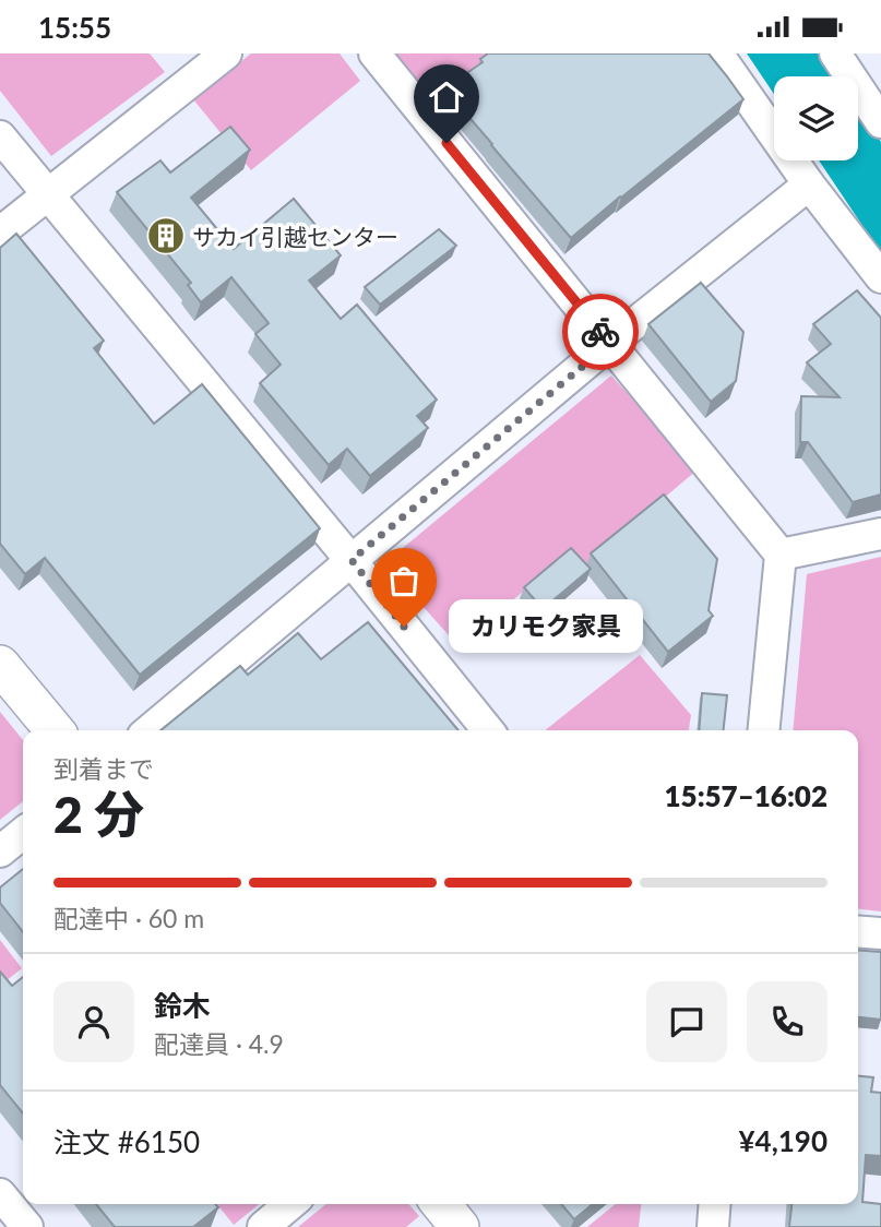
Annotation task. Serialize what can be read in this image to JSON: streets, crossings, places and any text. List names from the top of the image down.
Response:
{
  "places": {
    "building": ["サカイ引越センター"],
    "other": ["カリモク家具"]
  },
  "page": {
    "status": "15:55",
    "bubble": "カリモク家具",
    "heading": ["2 分", "到着まで", "15:57–16:02"],
    "panel": [
      "鈴木",
      "配達員 · 4.9",
      "注文 #6150",
      "¥4,190"
    ],
    "bar": "配達中 · 60 m"
  }
}
